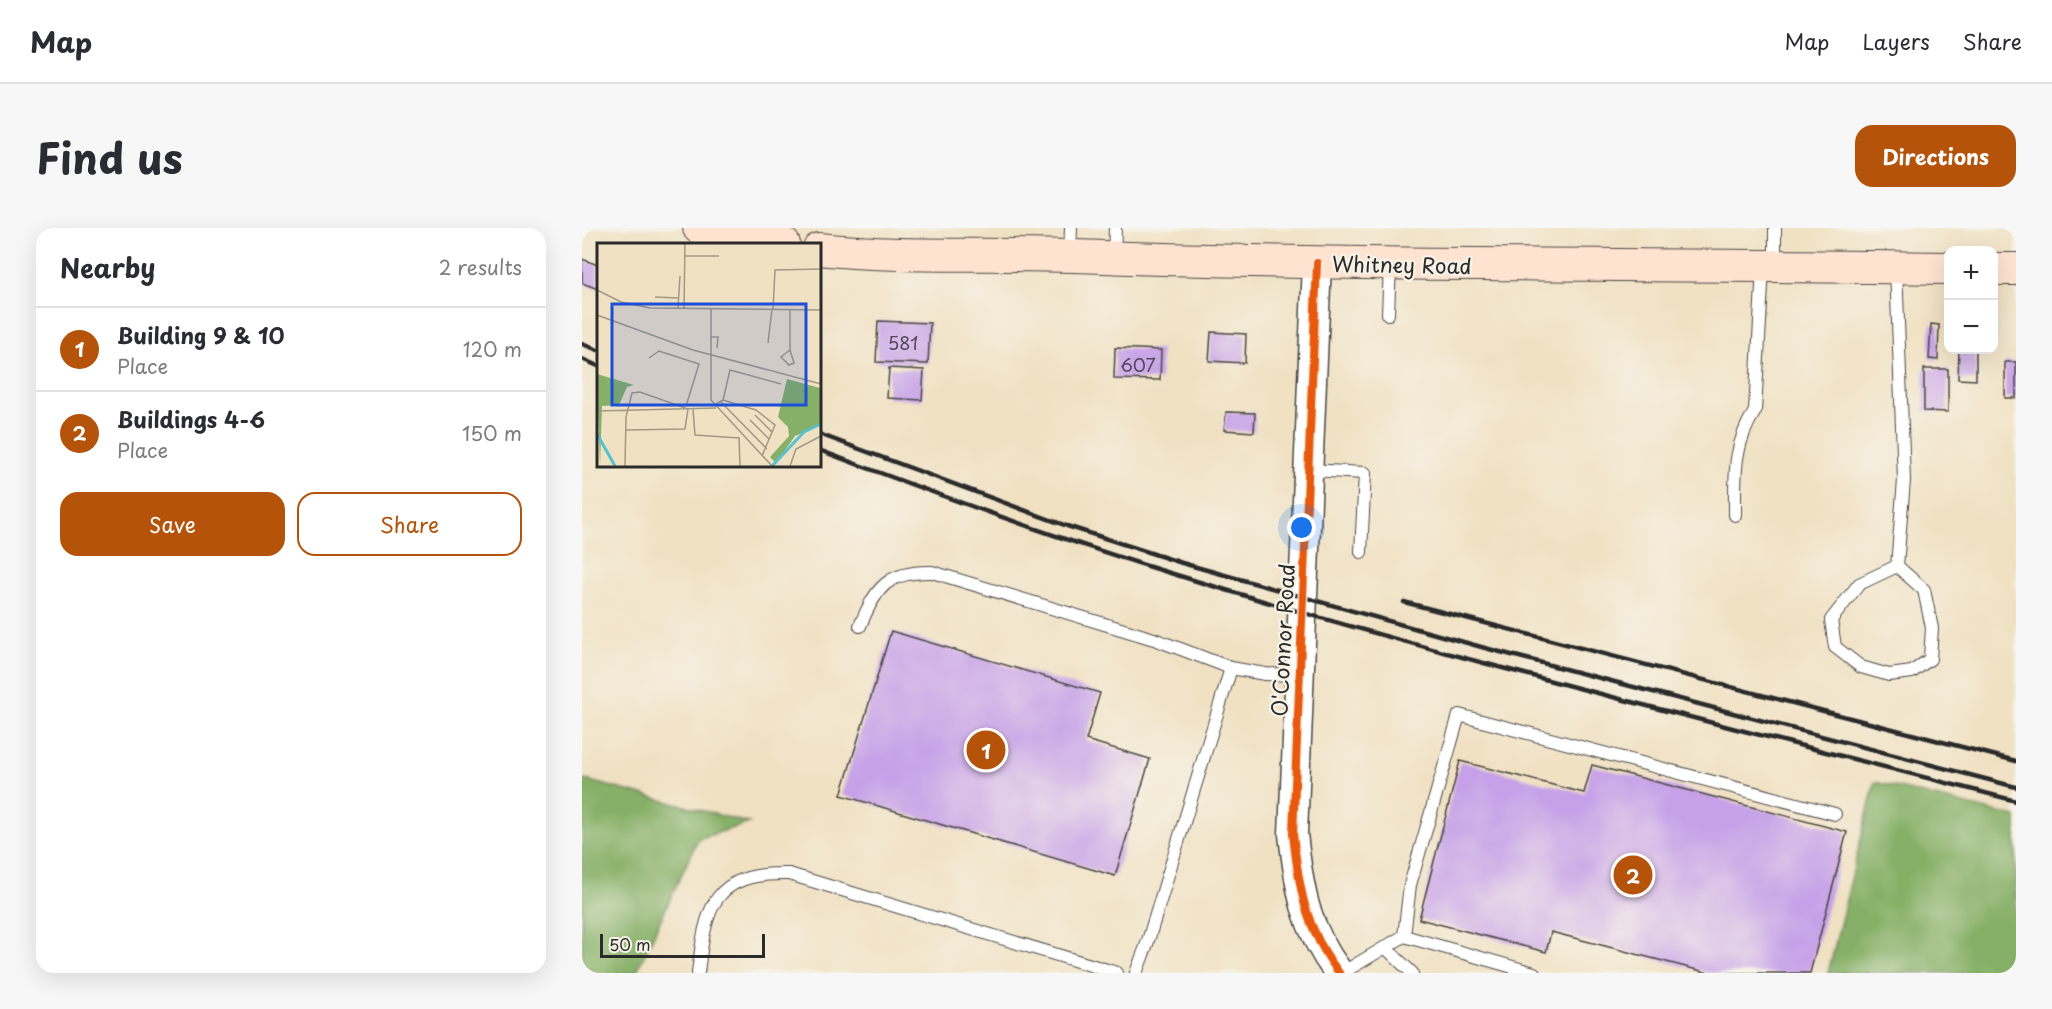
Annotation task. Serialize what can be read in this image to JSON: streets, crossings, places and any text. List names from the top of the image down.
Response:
{
  "streets": {
    "main road": ["Whitney Road"],
    "street": ["O'Connor Road"]
  },
  "crossings": [
    ["Whitney Road", "O'Connor Road"]
  ],
  "house_numbers": ["581", "607"],
  "scale_bar": "50 m",
  "page": {
    "header": "Map",
    "nav": ["Map", "Layers", "Share"],
    "title": "Find us",
    "buttons": [
      "Directions",
      ["Save", "Share"]
    ],
    "heading": ["Nearby", "2 results"],
    "map_buttons": ["+", "−"],
    "list": [
      {
        "mark": "1",
        "name": "Building 9 & 10",
        "note": "Place",
        "value": "120 m"
      },
      {
        "mark": "2",
        "name": "Buildings 4-6",
        "note": "Place",
        "value": "150 m"
      }
    ],
    "pins": ["1", "2"],
    "scale": "50 m"
  }
}
